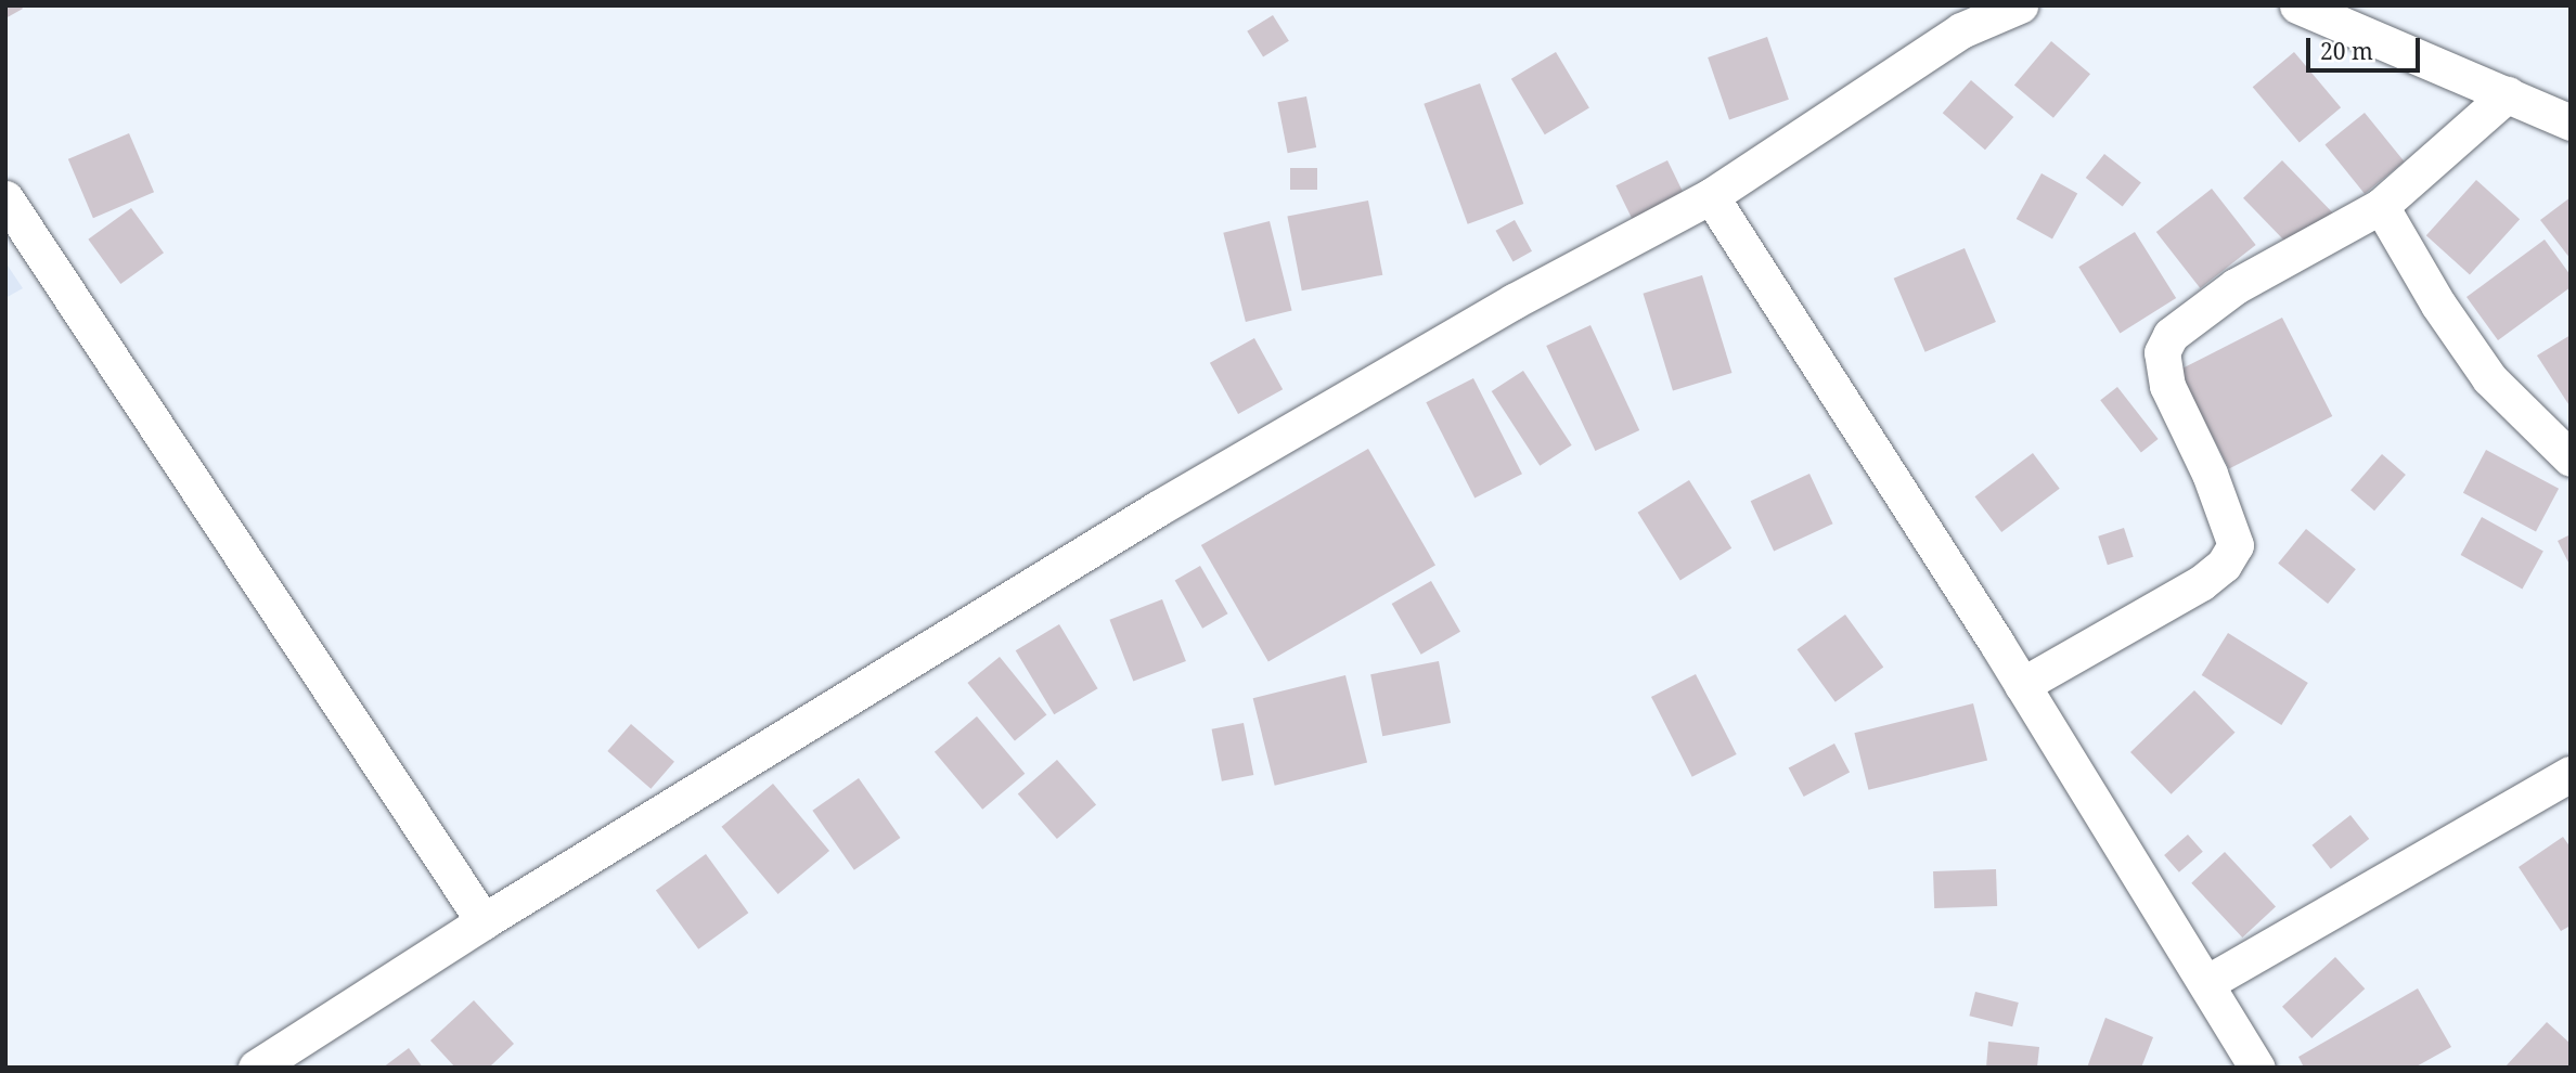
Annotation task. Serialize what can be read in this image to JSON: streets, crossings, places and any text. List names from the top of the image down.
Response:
{
  "scale_bar": "20 m"
}
